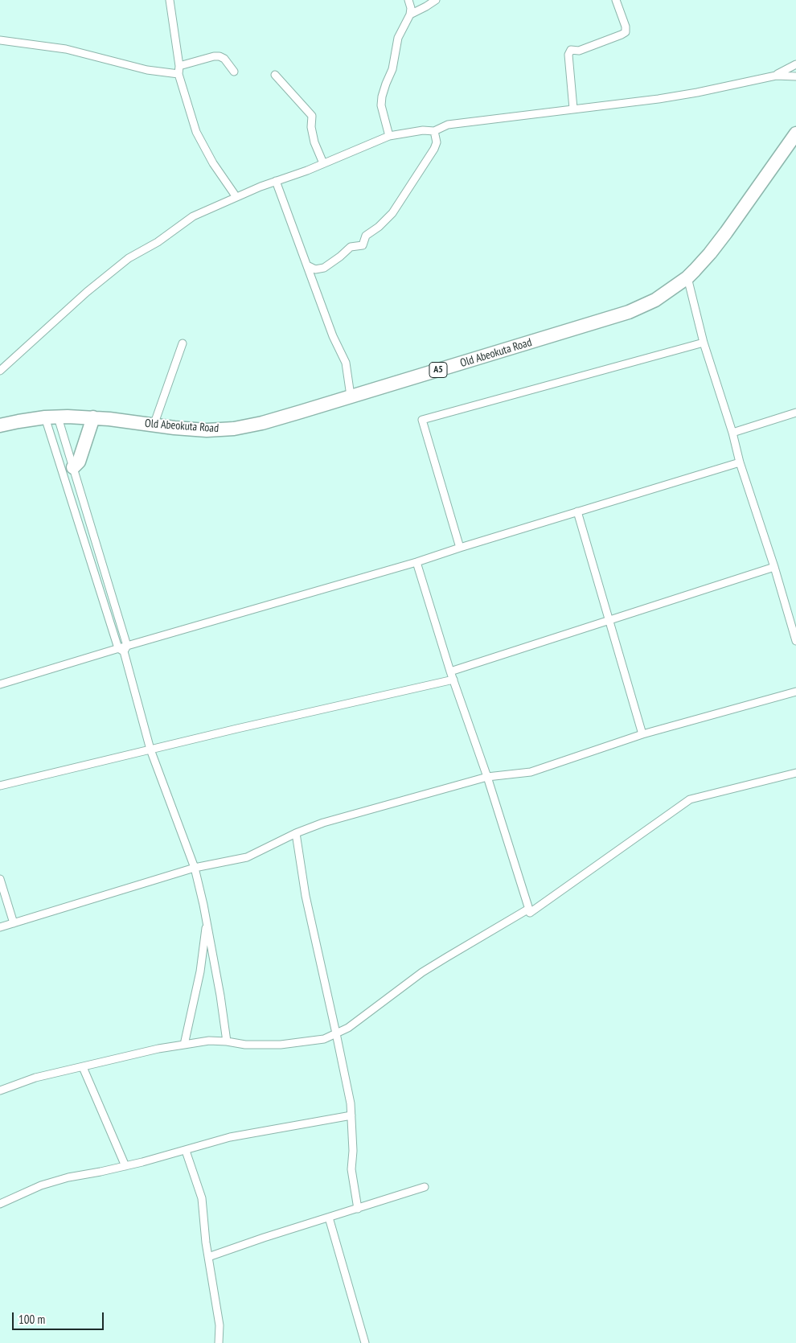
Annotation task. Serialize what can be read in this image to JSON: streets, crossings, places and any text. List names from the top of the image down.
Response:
{
  "streets": {
    "highway": ["Old Abeokuta Road", "A5"]
  },
  "scale_bar": "100 m"
}
